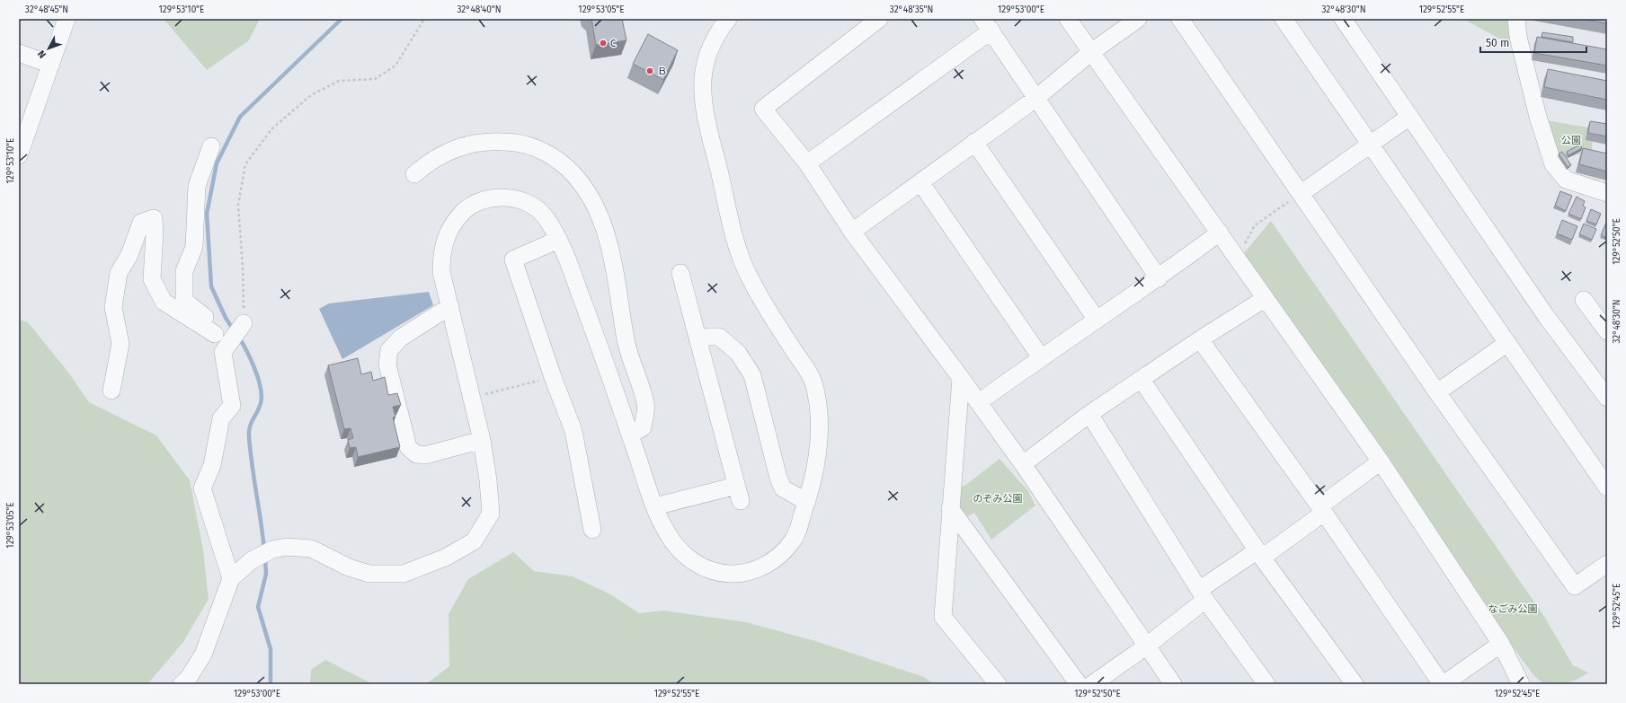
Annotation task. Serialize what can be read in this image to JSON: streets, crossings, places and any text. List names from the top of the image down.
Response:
{
  "parks": ["公園", "のぞみ公園", "なごみ公園"],
  "places": ["C", "Ｂ"],
  "scale_bar": "50 m",
  "north": "bottom left",
  "coordinates": [
    "32°48'45\"N",
    "129°53'10\"E",
    "32°48'40\"N",
    "129°53'05\"E",
    "32°48'35\"N",
    "129°53'00\"E",
    "32°48'30\"N",
    "129°52'55\"E",
    "129°52'50\"E",
    "129°52'45\"E"
  ]
}
